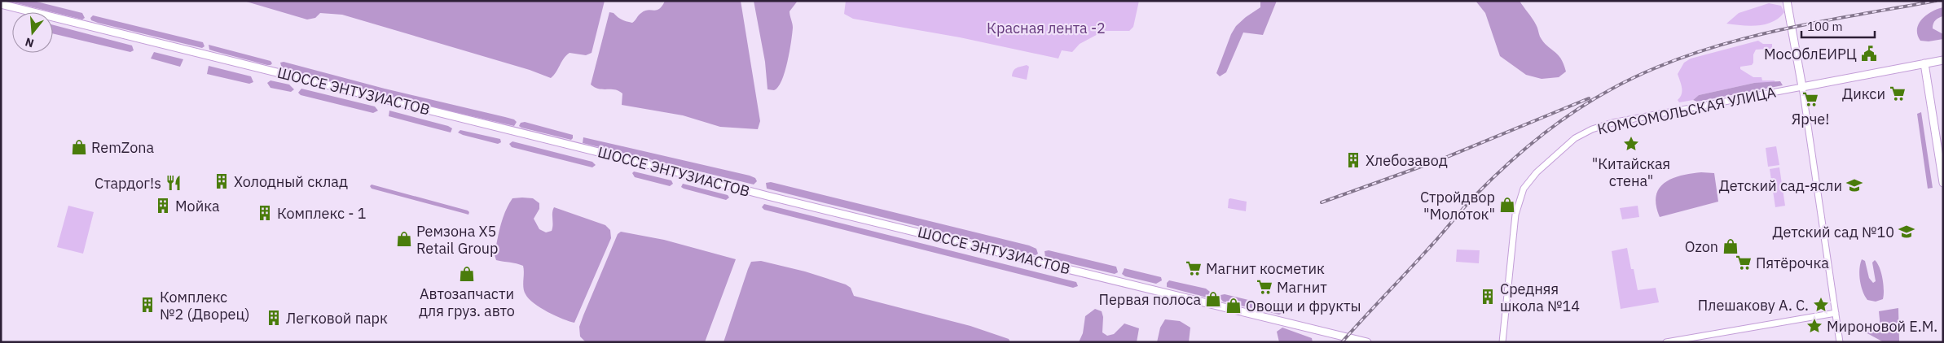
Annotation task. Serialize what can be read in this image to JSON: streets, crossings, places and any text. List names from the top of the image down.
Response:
{
  "streets": {
    "main road": ["ШОССЕ ЭНТУЗИАСТОВ", "КОМСОМОЛЬСКАЯ УЛИЦА"]
  },
  "parks": ["Красная лента -2"],
  "places": {
    "public building": ["МосОблЕИРЦ"],
    "supermarket": [
      "Дикси",
      "Ярче!",
      "Пятёрочка",
      "Магнит косметик",
      "Магнит"
    ],
    "place": ["\"Китайская стена\"", "Плешакову А. С.", "Мироновой Е.М."],
    "shop": [
      "RemZona",
      "Стройдвор \"Молоток\"",
      "Ремзона X5 Retail Group",
      "Ozon",
      "Автозапчасти для груз. авто",
      "Первая полоса",
      "Овощи и фрукты"
    ],
    "building": [
      "Хлебозавод",
      "Холодный склад",
      "Мойка",
      "Комплекс - 1",
      "Средняя школа №14",
      "Комплекс №2 (Дворец)",
      "Легковой парк"
    ],
    "restaurant": ["Стардог!s"],
    "school or university": ["Детский сад-ясли", "Детский сад №10"]
  },
  "scale_bar": "100 m",
  "north": "bottom"
}
